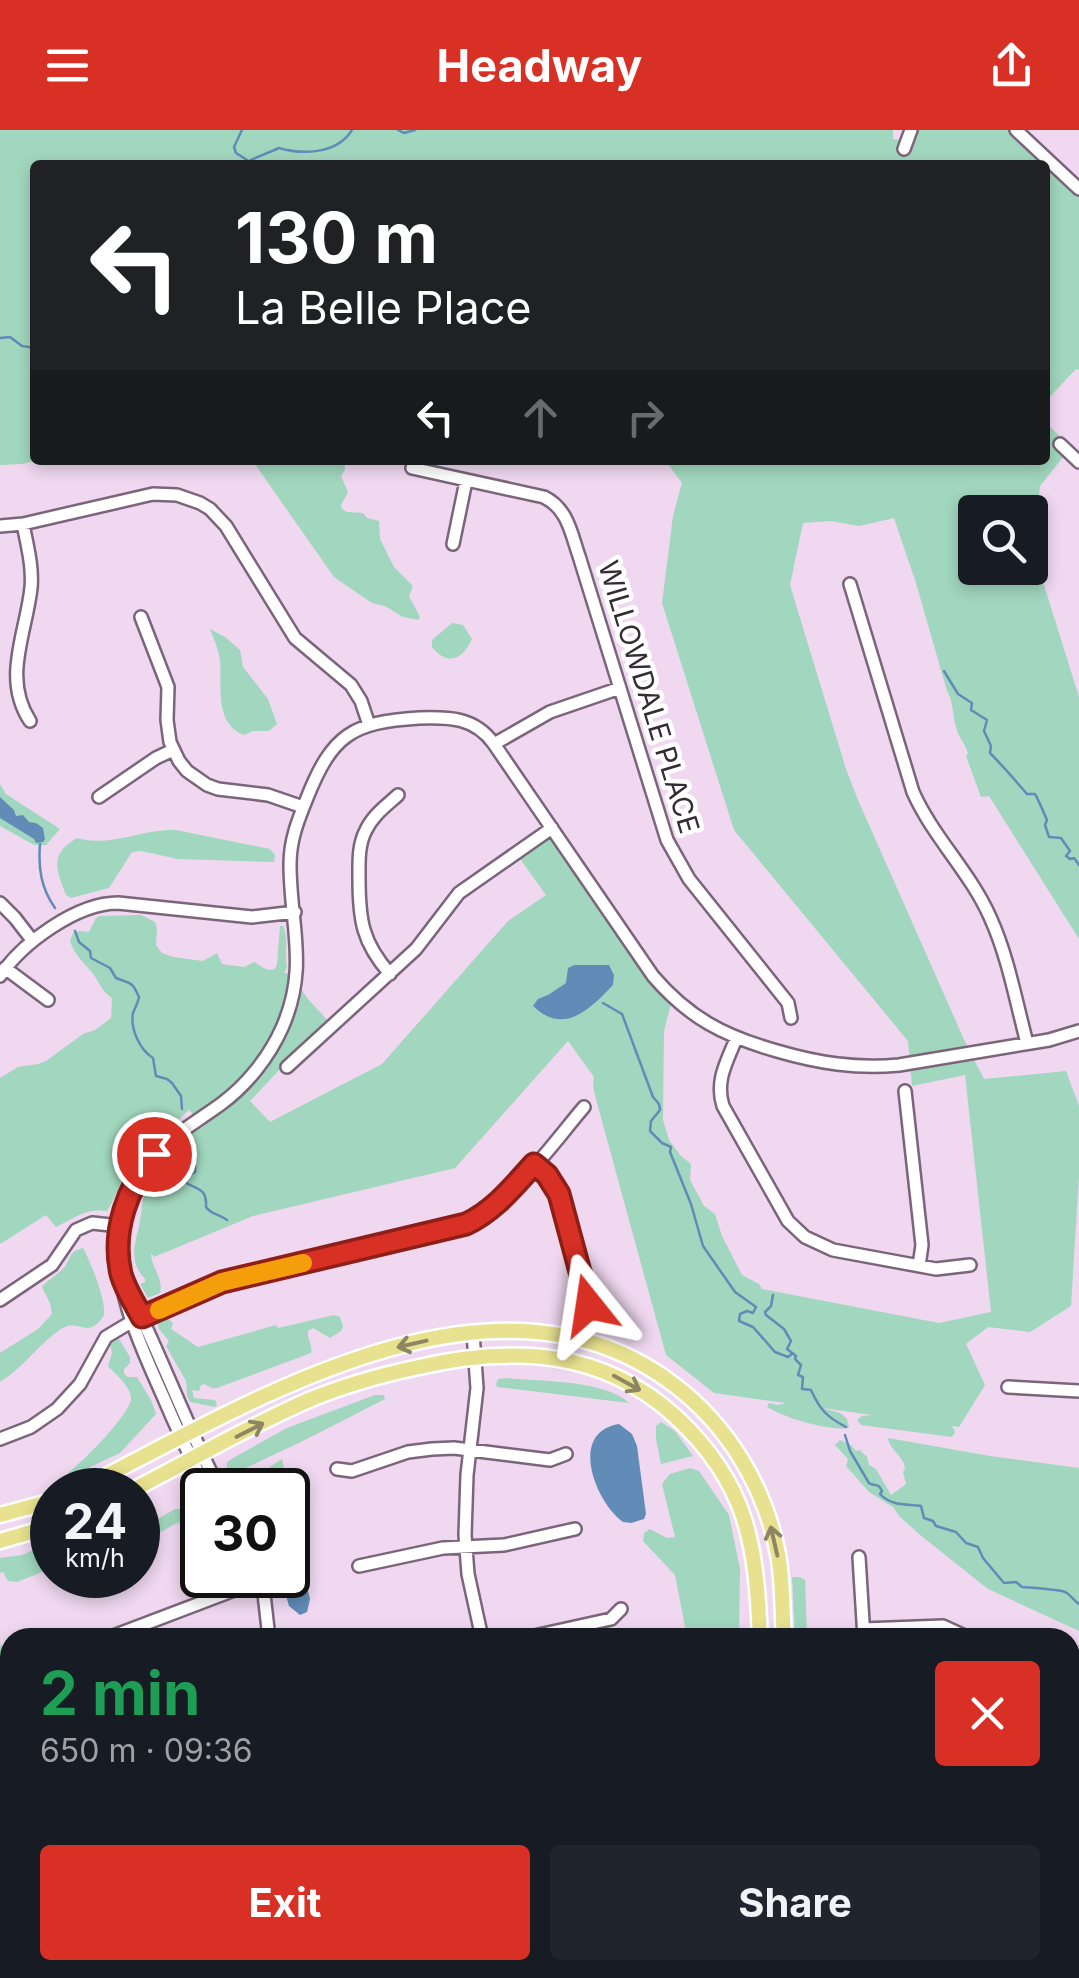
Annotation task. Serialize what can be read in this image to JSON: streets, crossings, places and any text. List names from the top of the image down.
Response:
{
  "streets": {
    "street": ["WILLOWDALE PLACE"]
  },
  "page": {
    "header": "Headway",
    "turn": ["130 m", "La Belle Place"],
    "speed": "24 km/h",
    "limit": "30",
    "heading": ["2 min", "650 m · 09:36"],
    "buttons": ["Exit", "Share"]
  }
}
